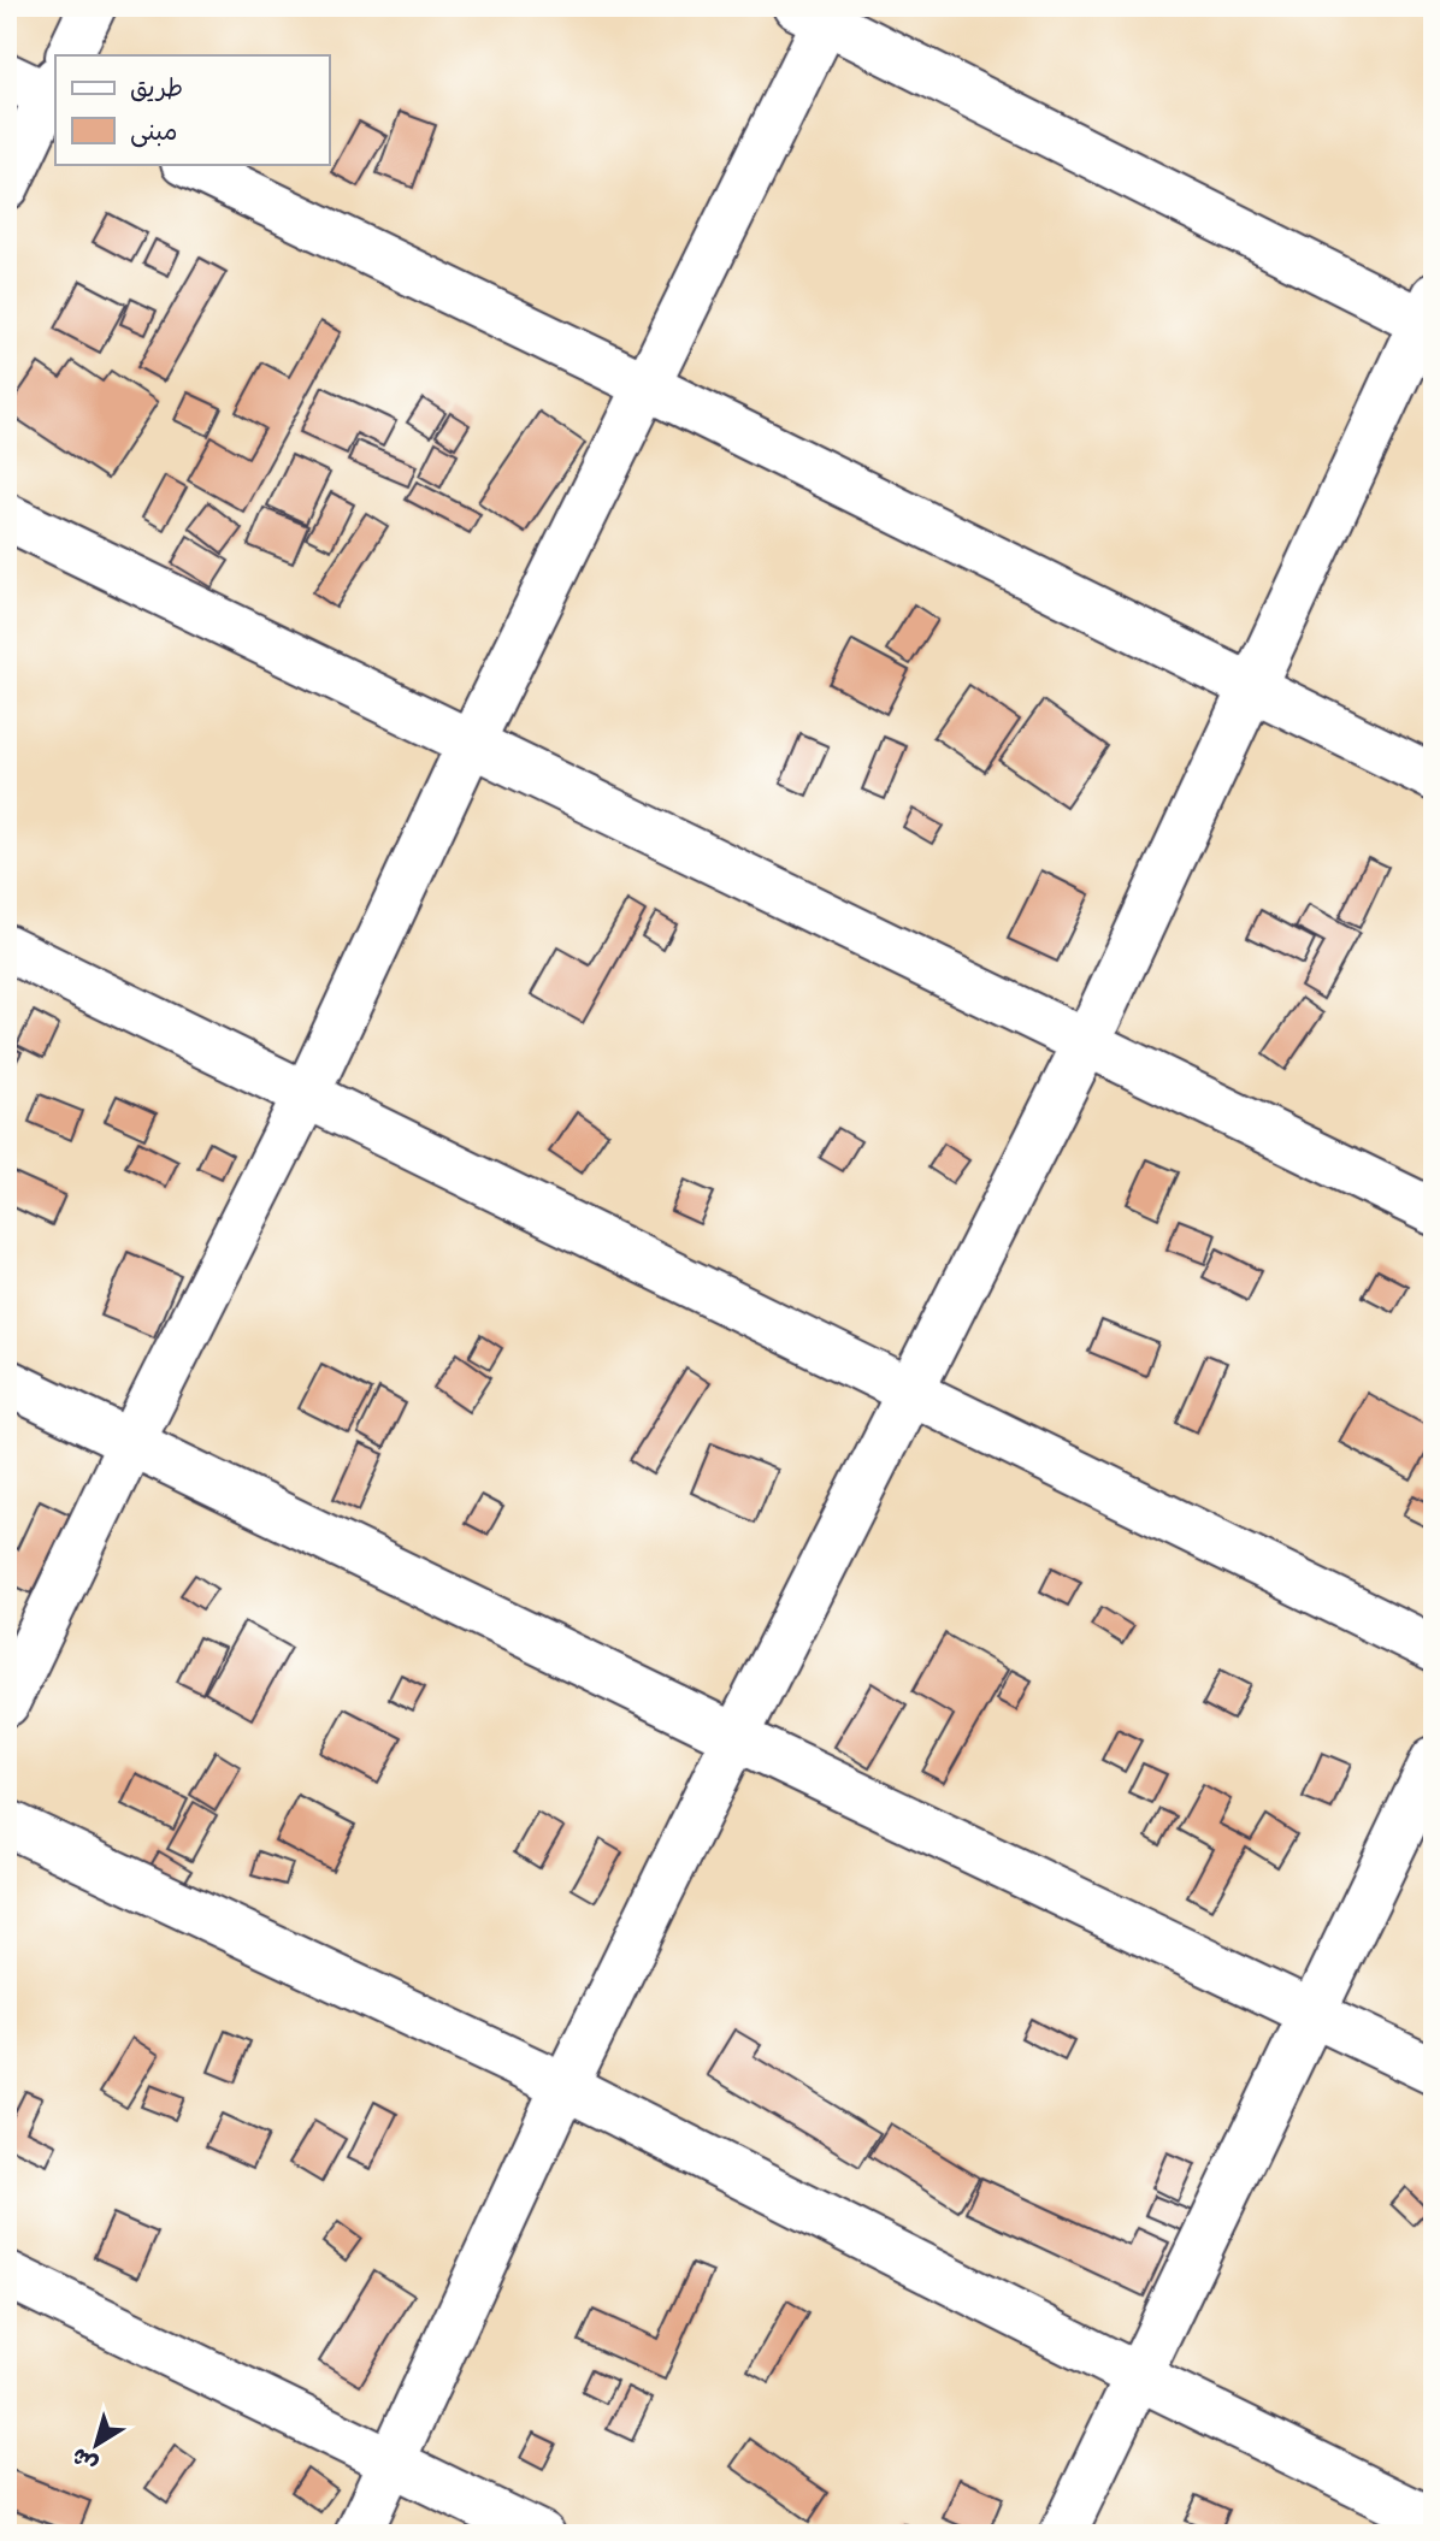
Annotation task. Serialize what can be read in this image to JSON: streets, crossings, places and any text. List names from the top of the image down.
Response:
{
  "legend": ["طريق", "مبنى"],
  "north": "bottom left"
}
